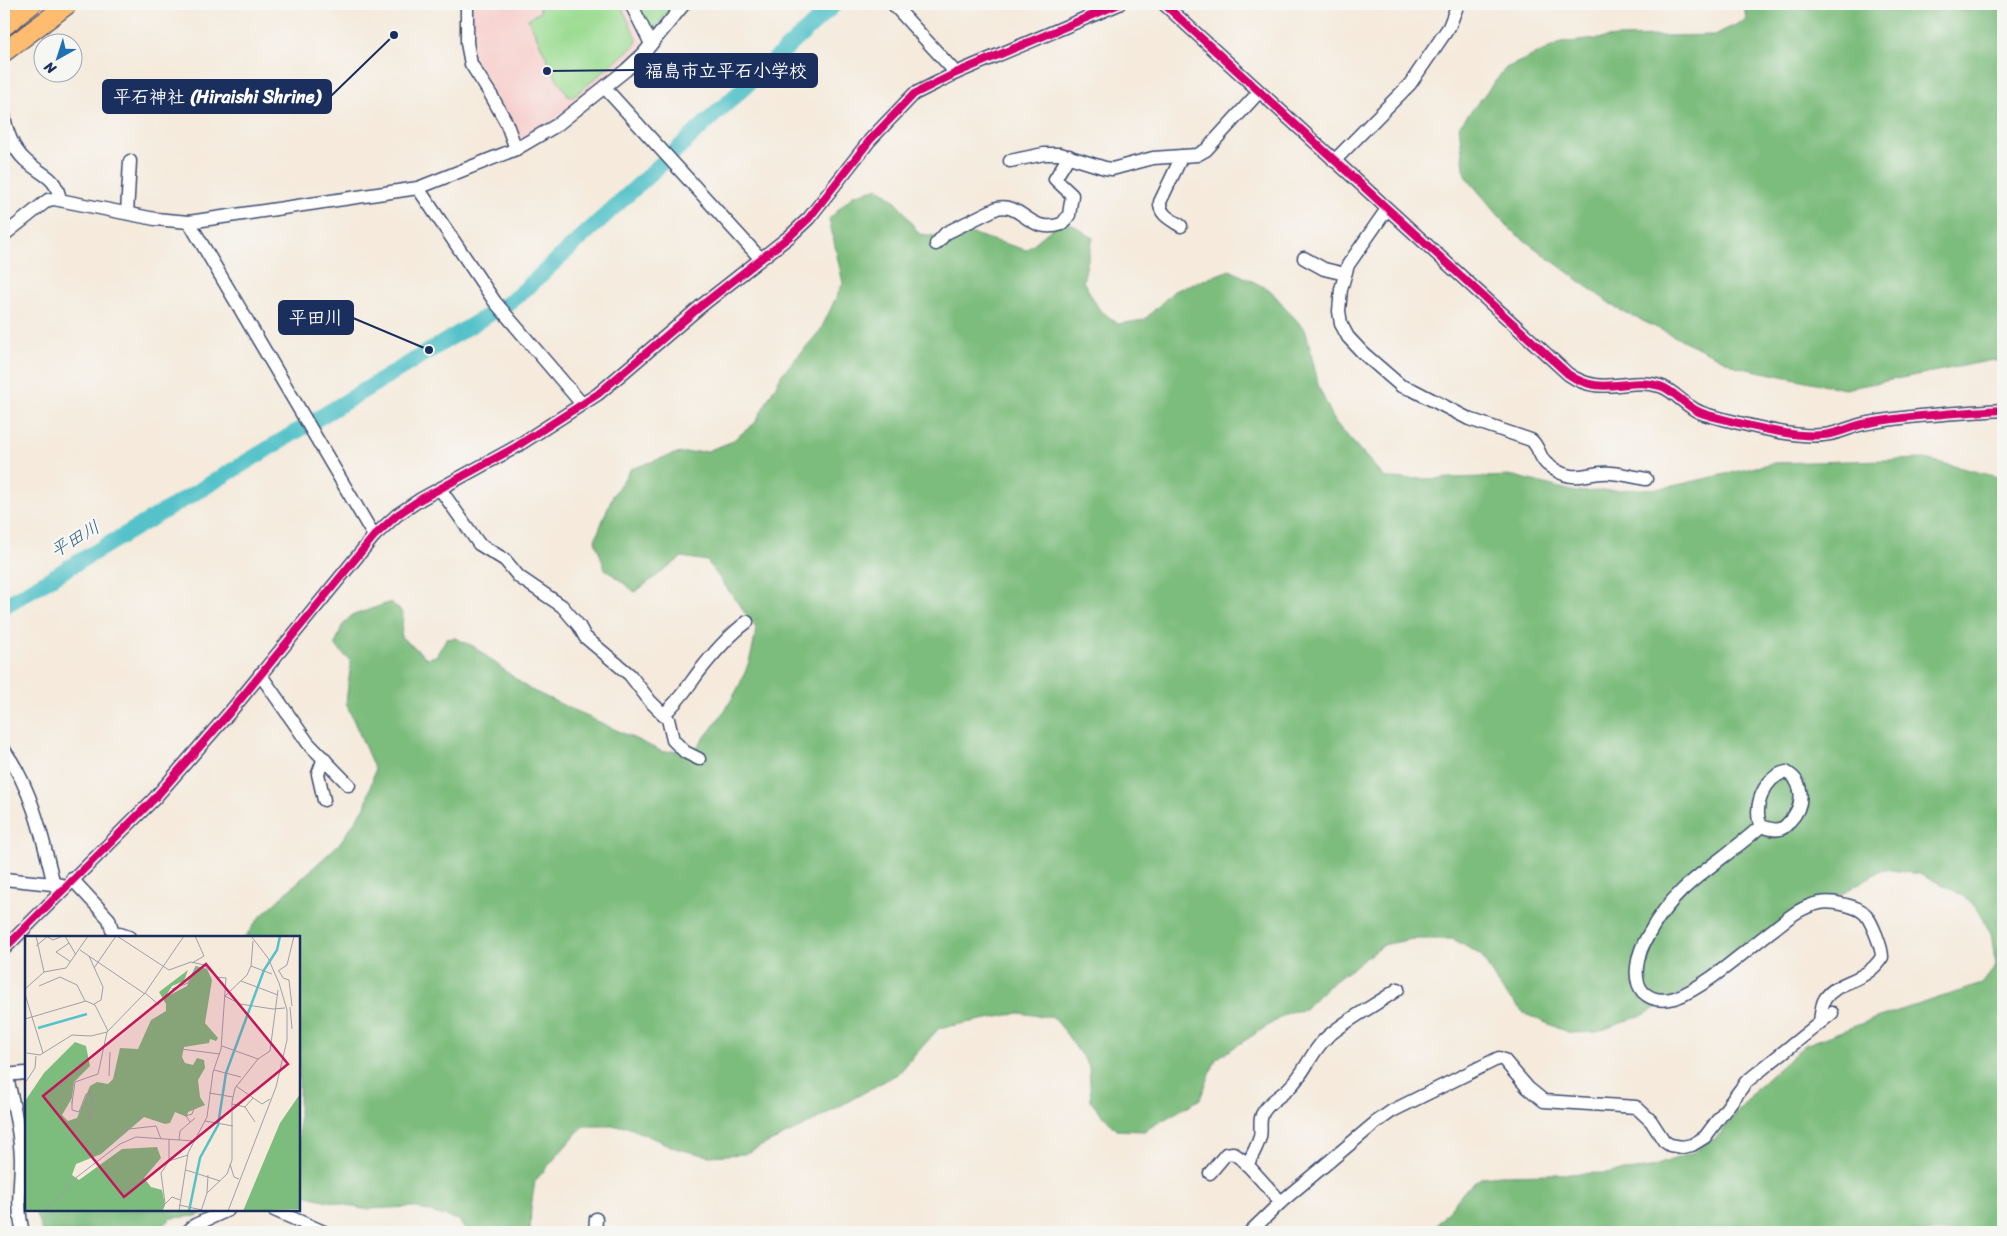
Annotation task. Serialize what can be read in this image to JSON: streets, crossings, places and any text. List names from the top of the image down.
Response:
{
  "water": ["平田川"],
  "places": ["平石神社 (Hiraishi Shrine)", "福島市立平石小学校", "平田川"],
  "north": "bottom left"
}
